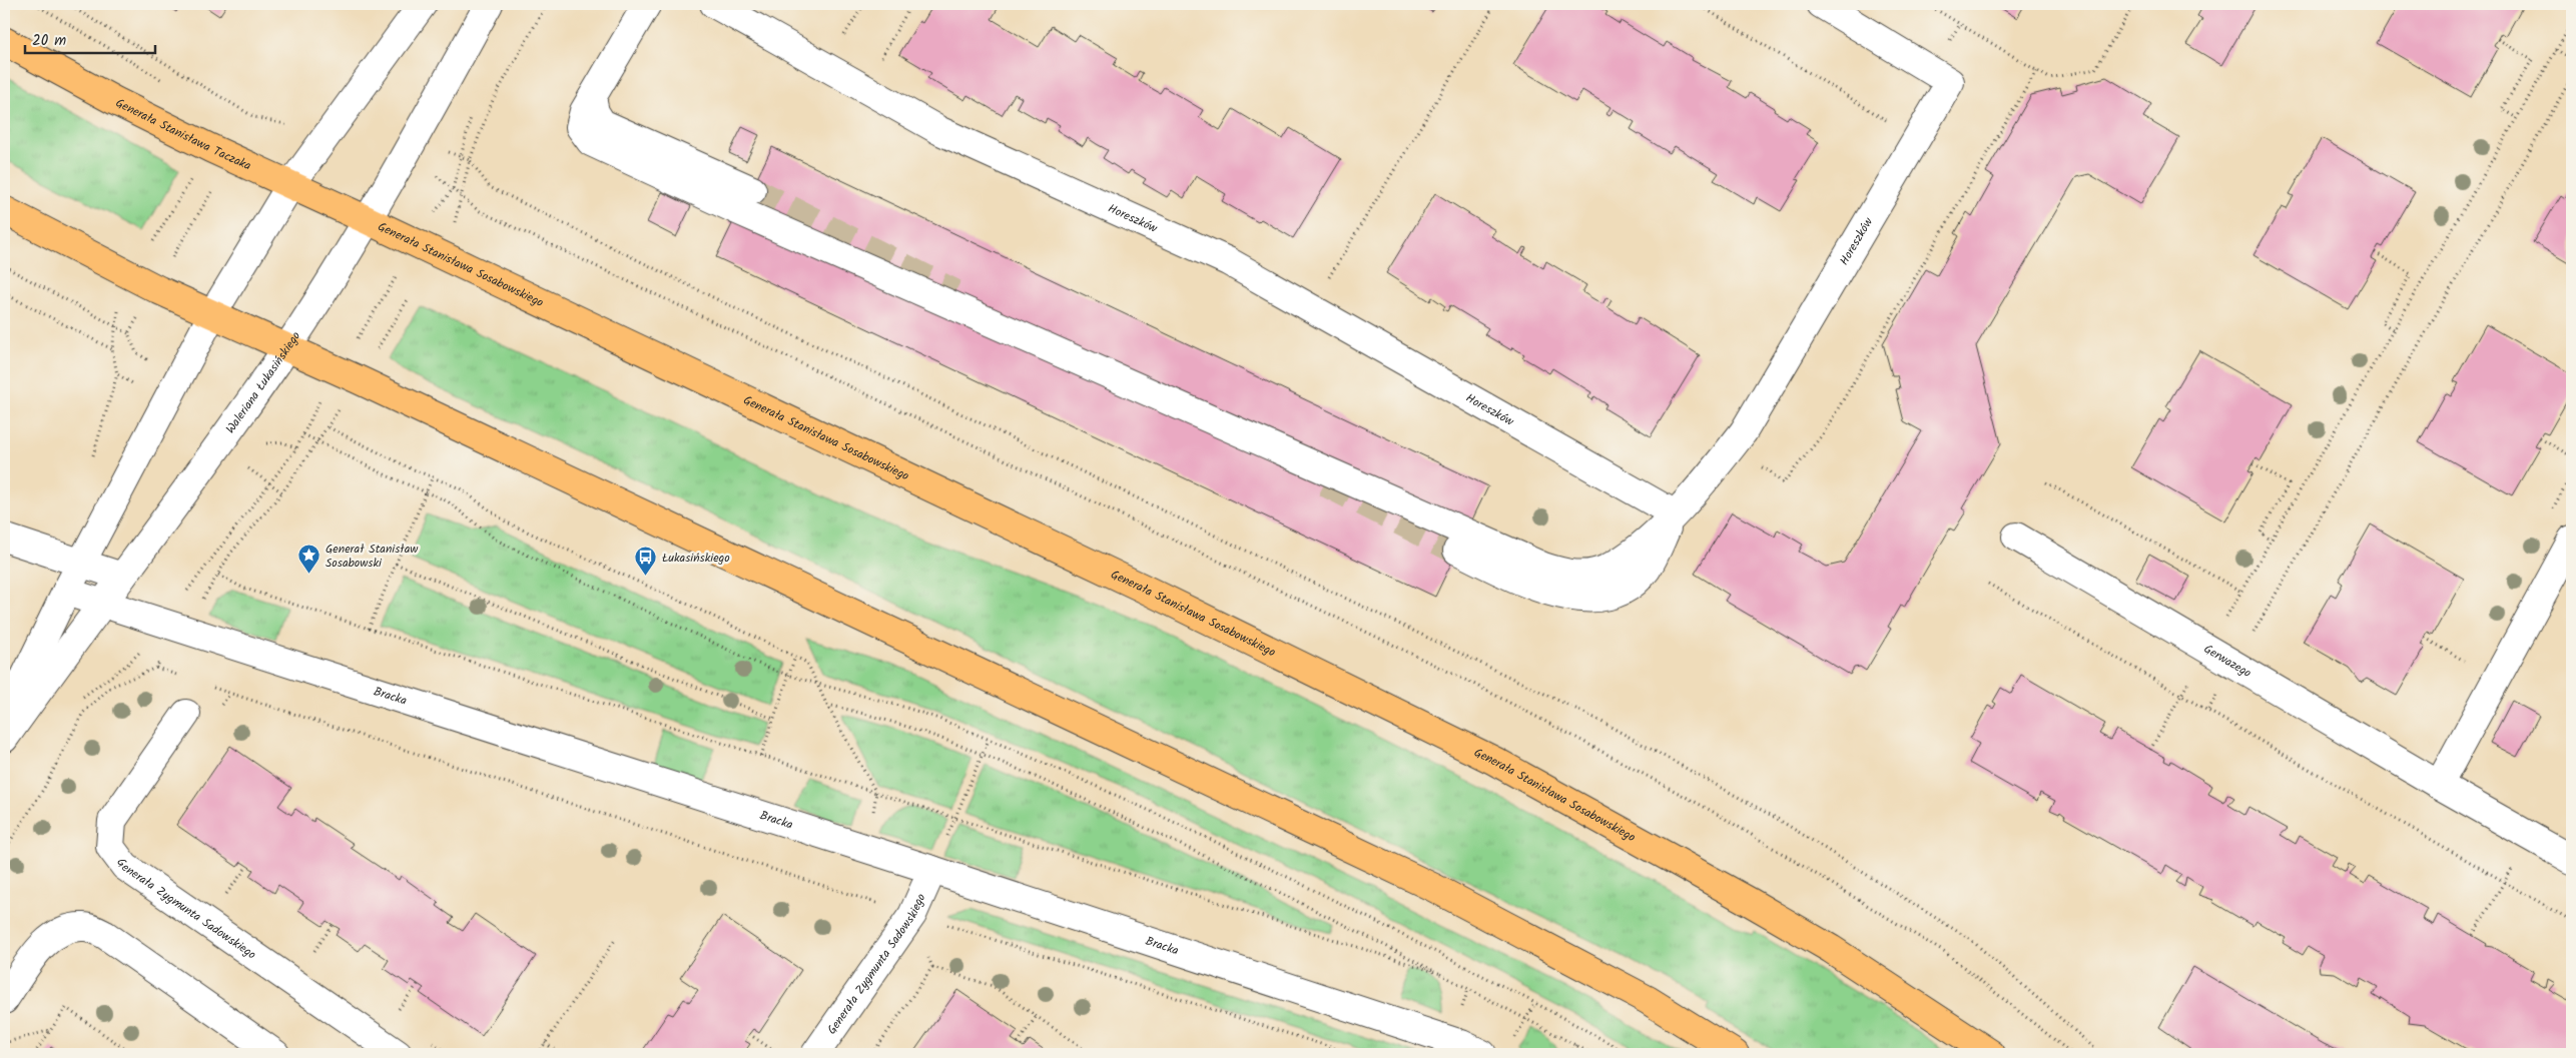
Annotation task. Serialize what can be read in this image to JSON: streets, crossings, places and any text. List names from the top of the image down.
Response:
{
  "streets": {
    "main road": ["Generała Stanisława Taczaka", "Generała Stanisława Sosabowskiego"],
    "street": [
      "Horeszków",
      "Waleriana Łukasińskiego",
      "Gerwazego",
      "Bracka",
      "Generała Zygmunta Sadowskiego"
    ]
  },
  "crossings": [
    ["Generała Stanisława Taczaka", "Generała Stanisława Sosabowskiego"],
    ["Generała Stanisława Taczaka", "Waleriana Łukasińskiego"],
    ["Generała Stanisława Sosabowskiego", "Waleriana Łukasińskiego"],
    ["Waleriana Łukasińskiego", "Bracka"],
    ["Bracka", "Generała Zygmunta Sadowskiego"]
  ],
  "places": {
    "place": ["Generał Stanisław Sosabowski"],
    "bus stop": ["Łukasińskiego"]
  },
  "scale_bar": "20 m"
}
